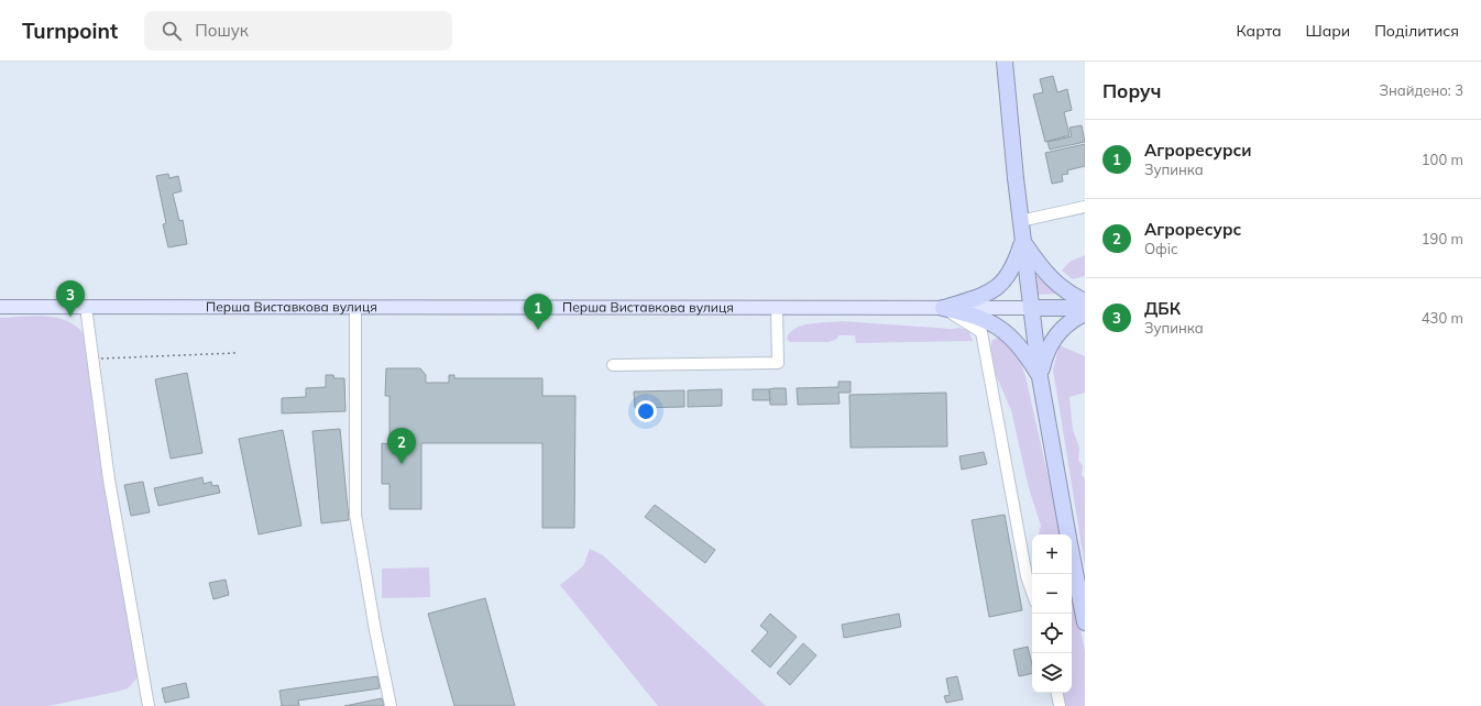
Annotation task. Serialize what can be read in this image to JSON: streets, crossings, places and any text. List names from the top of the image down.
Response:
{
  "streets": {
    "highway": ["Перша Виставкова вулиця"]
  },
  "page": {
    "header": "Turnpoint",
    "search": "Пошук",
    "nav": ["Карта", "Шари", "Поділитися"],
    "heading": ["Поруч", "Знайдено: 3"],
    "list": [
      {
        "mark": "1",
        "name": "Агроресурси",
        "note": "Зупинка",
        "value": "100 m"
      },
      {
        "mark": "2",
        "name": "Агроресурс",
        "note": "Офіс",
        "value": "190 m"
      },
      {
        "mark": "3",
        "name": "ДБК",
        "note": "Зупинка",
        "value": "430 m"
      }
    ],
    "pins": ["3", "1", "2"],
    "map_buttons": ["+", "−"]
  }
}
